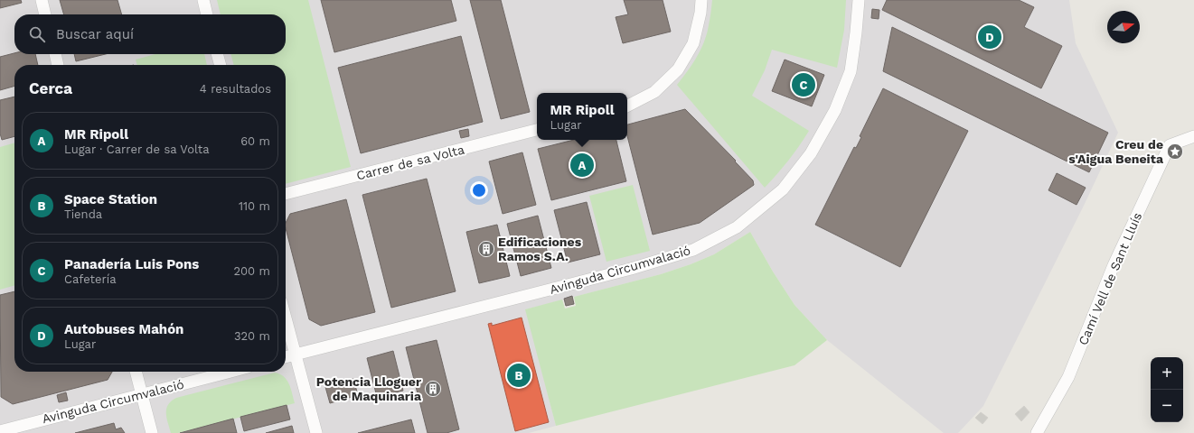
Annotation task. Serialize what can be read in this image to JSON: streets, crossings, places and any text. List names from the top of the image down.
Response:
{
  "streets": {
    "street": ["Carrer de sa Volta", "Avinguda Circumvalació", "Camí Vell de Sant Lluís"]
  },
  "places": {
    "place": ["Creu de s'Aigua Beneita"],
    "building": ["Edificaciones Ramos S.A.", "Potencia Lloguer de Maquinaria"]
  },
  "north": "right",
  "page": {
    "search": "Buscar aquí",
    "pins": [
      "D",
      "C",
      "A",
      "B"
    ],
    "heading": ["Cerca", "4 resultados"],
    "popup": ["MR Ripoll", "Lugar"],
    "list": [
      {
        "mark": "A",
        "name": "MR Ripoll",
        "note": "Lugar · Carrer de sa Volta",
        "value": "60 m"
      },
      {
        "mark": "B",
        "name": "Space Station",
        "note": "Tienda",
        "value": "110 m"
      },
      {
        "mark": "C",
        "name": "Panadería Luis Pons",
        "note": "Cafetería",
        "value": "200 m"
      },
      {
        "mark": "D",
        "name": "Autobuses Mahón",
        "note": "Lugar",
        "value": "320 m"
      }
    ],
    "map_buttons": ["+", "−"]
  }
}
